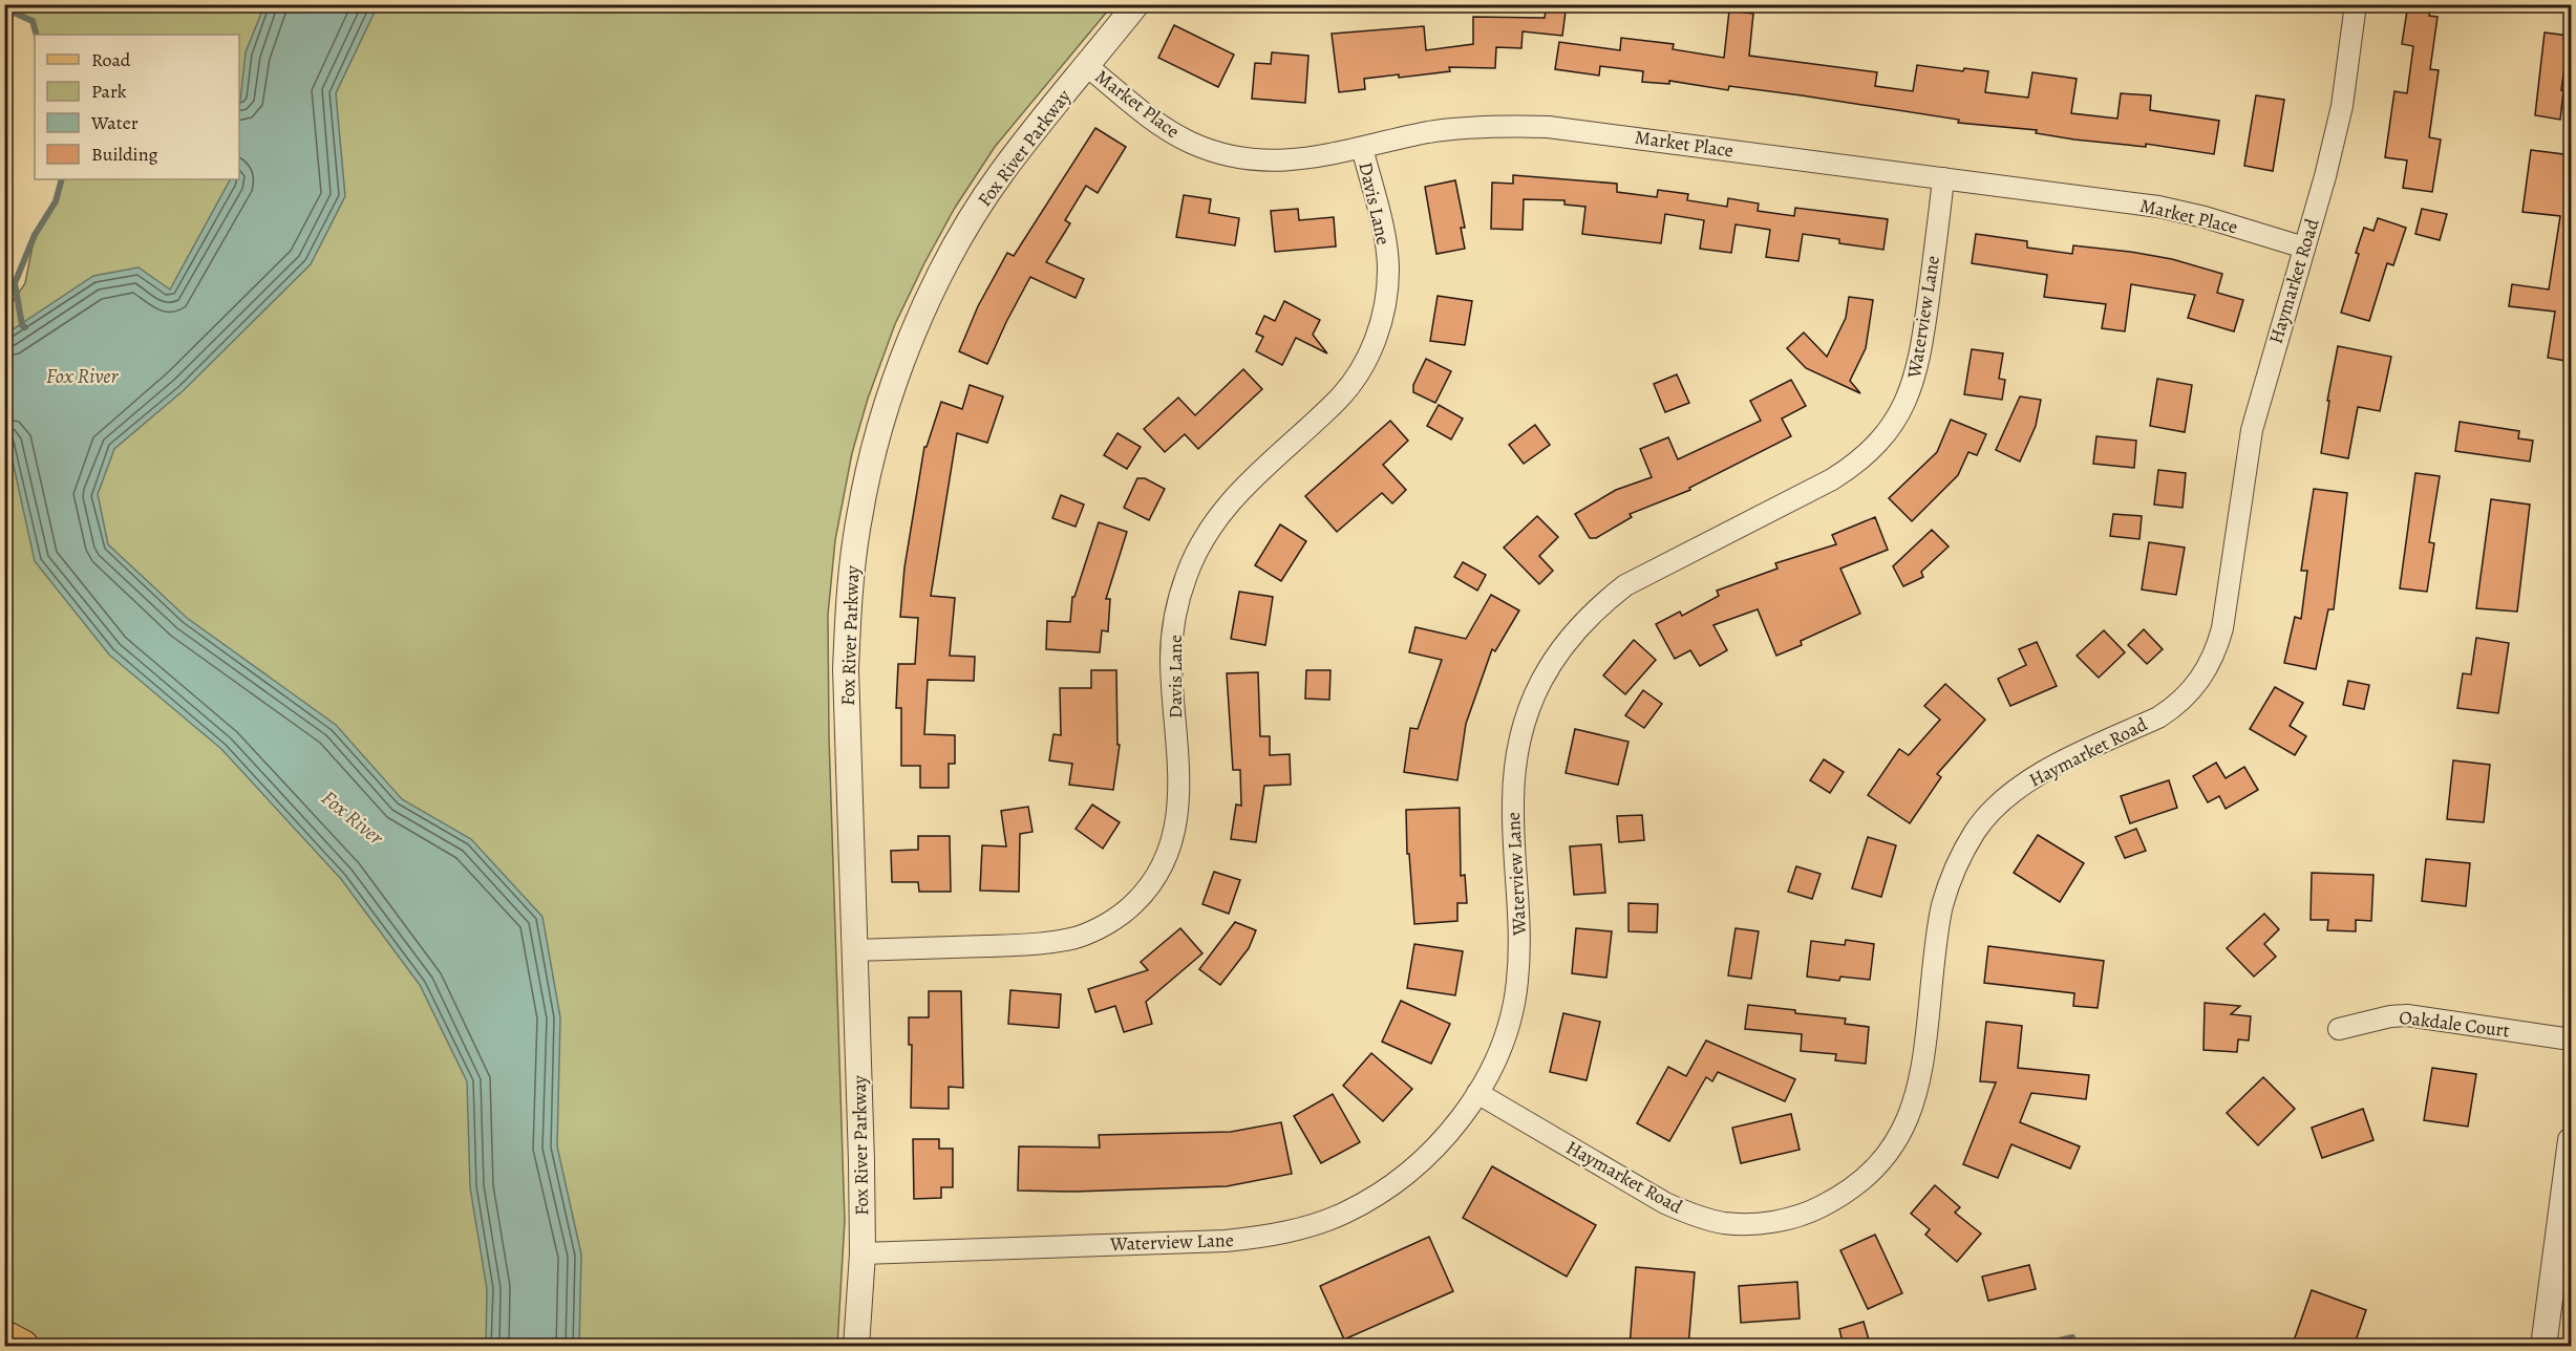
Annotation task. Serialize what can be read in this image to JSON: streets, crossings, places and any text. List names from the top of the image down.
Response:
{
  "streets": {
    "street": [
      "Market Place",
      "Fox River Parkway",
      "Davis Lane",
      "Haymarket Road",
      "Waterview Lane",
      "Oakdale Court"
    ]
  },
  "crossings": [
    ["Market Place", "Fox River Parkway"],
    ["Market Place", "Davis Lane"],
    ["Market Place", "Haymarket Road"],
    ["Market Place", "Waterview Lane"],
    ["Fox River Parkway", "Davis Lane"],
    ["Fox River Parkway", "Waterview Lane"],
    ["Haymarket Road", "Waterview Lane"]
  ],
  "water": ["Fox River"],
  "legend": [
    "Road",
    "Park",
    "Water",
    "Building"
  ]
}
